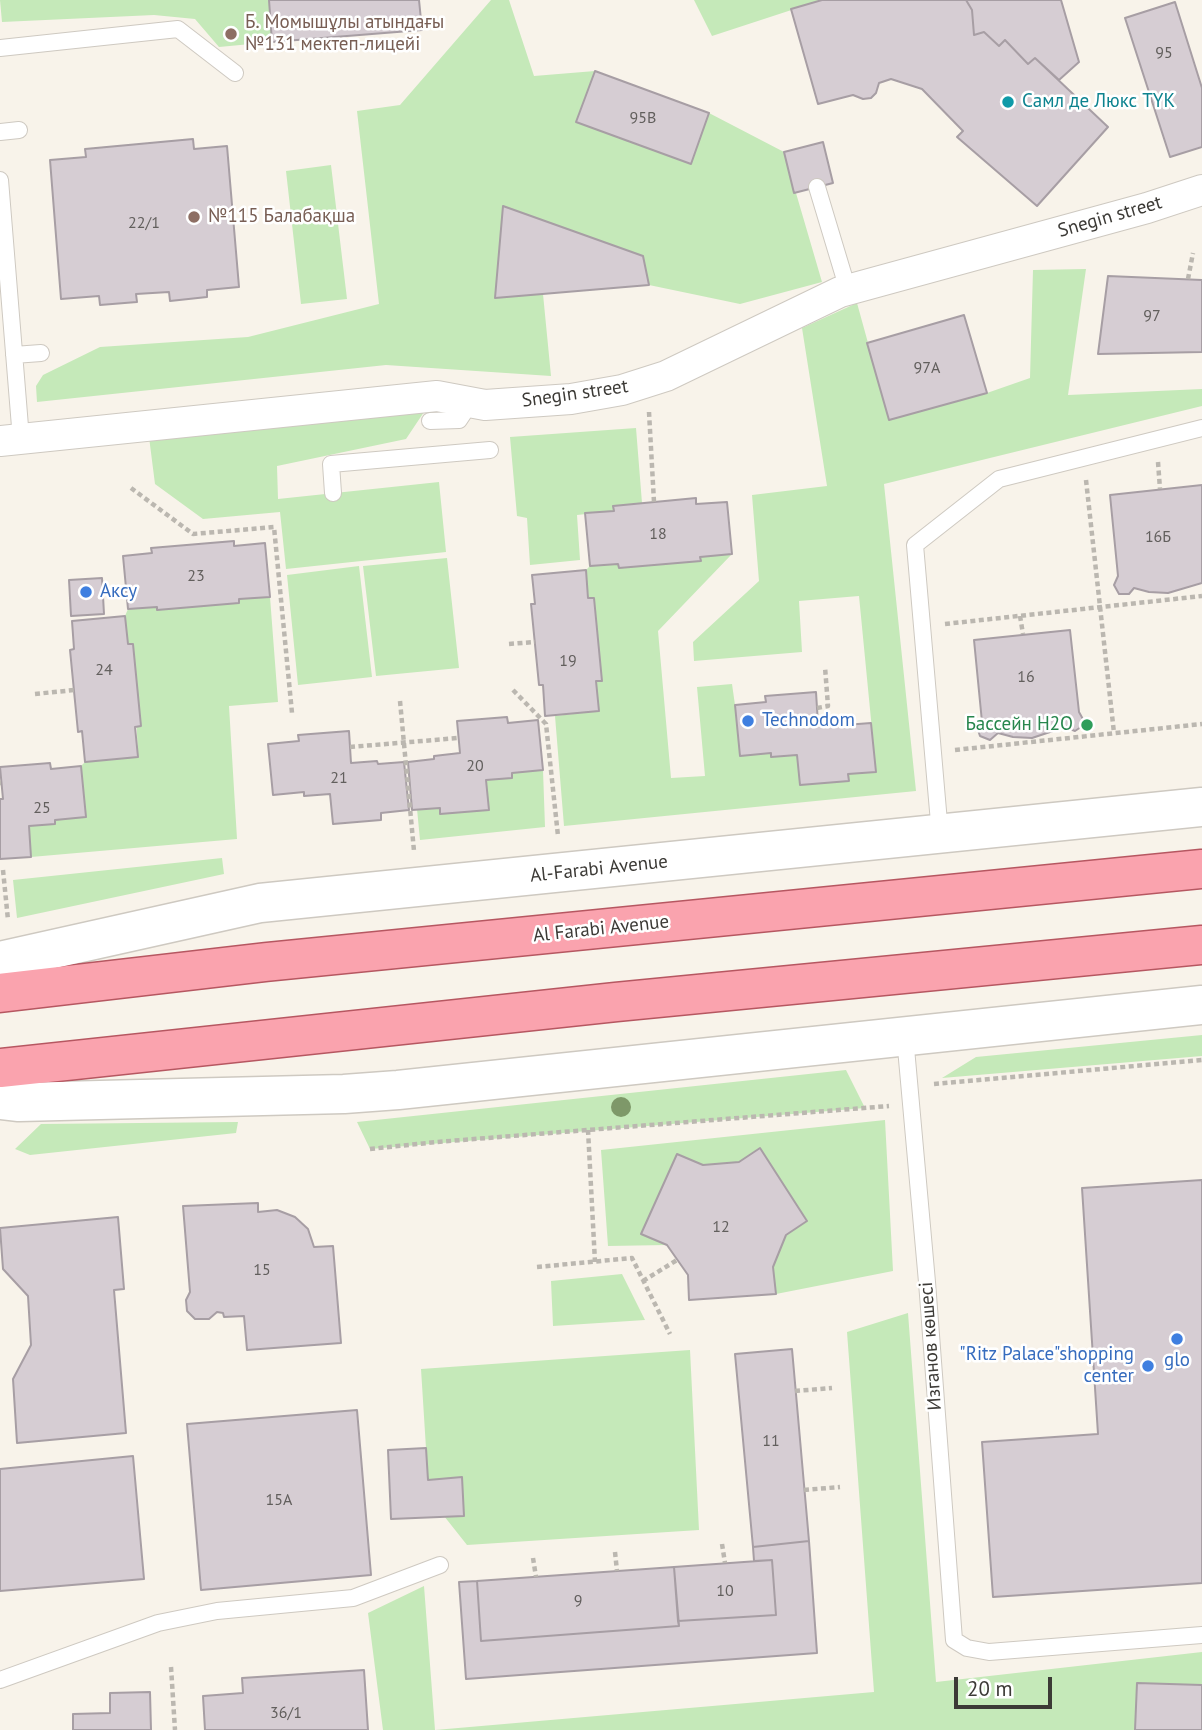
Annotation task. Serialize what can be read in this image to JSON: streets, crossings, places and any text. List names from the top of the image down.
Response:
{
  "streets": {
    "main road": ["Al-Farabi Avenue", "Al Farabi Avenue"],
    "street": ["Snegin street"],
    "lane": ["Изганов көшесі"]
  },
  "places": [
    "Б. Момышұлы атындағы №131 мектеп-лицейі",
    "Самл де Люкс ТҮК",
    "№115 Балабақша",
    "Аксу",
    "Technodom",
    "Бассейн H2O",
    "glo",
    "\"Ritz Palace\"shopping center"
  ],
  "house_numbers": [
    "95",
    "95В",
    "22/1",
    "97",
    "97А",
    "18",
    "16Б",
    "23",
    "19",
    "24",
    "16",
    "20",
    "21",
    "25",
    "12",
    "15",
    "11",
    "15А",
    "10",
    "9",
    "36/1"
  ],
  "scale_bar": "20 m"
}
